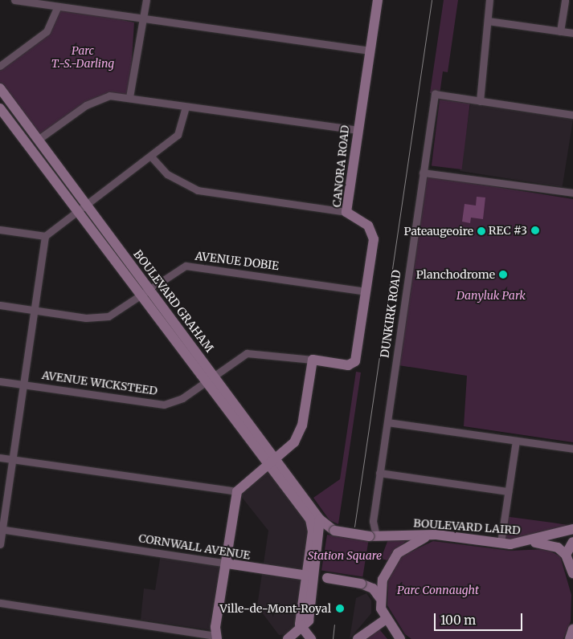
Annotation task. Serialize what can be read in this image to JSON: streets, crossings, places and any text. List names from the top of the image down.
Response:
{
  "streets": {
    "street": [
      "CANORA ROAD",
      "AVENUE DOBIE",
      "BOULEVARD GRAHAM",
      "DUNKIRK ROAD",
      "AVENUE WICKSTEED",
      "BOULEVARD LAIRD",
      "CORNWALL AVENUE"
    ]
  },
  "crossings": [
    ["CANORA ROAD", "AVENUE DOBIE"],
    ["CANORA ROAD", "AVENUE WICKSTEED"],
    ["AVENUE DOBIE", "BOULEVARD GRAHAM"],
    ["BOULEVARD GRAHAM", "AVENUE WICKSTEED"],
    ["BOULEVARD GRAHAM", "BOULEVARD LAIRD"],
    ["DUNKIRK ROAD", "BOULEVARD LAIRD"]
  ],
  "parks": [
    "Parc T.-S.-Darling",
    "Danyluk Park",
    "Station Square",
    "Parc Connaught"
  ],
  "places": [
    "REC #3",
    "Pateaugeoire",
    "Planchodrome",
    "Ville-de-Mont-Royal"
  ],
  "scale_bar": "100 m"
}
